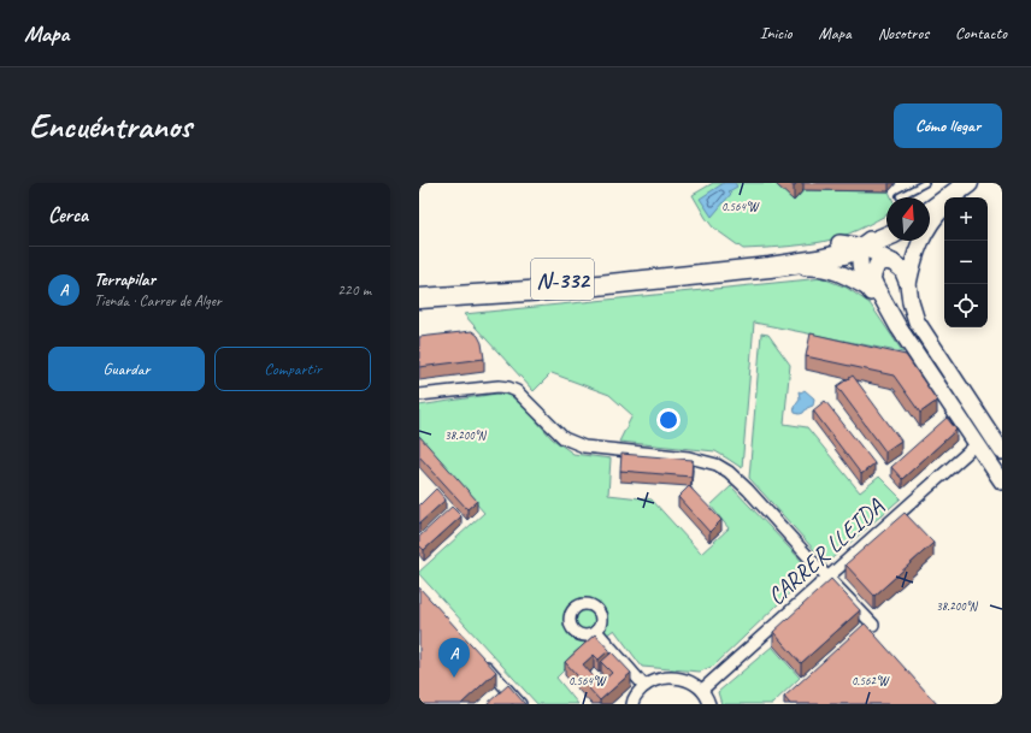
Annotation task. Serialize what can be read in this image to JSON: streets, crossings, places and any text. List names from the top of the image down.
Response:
{
  "streets": {
    "highway": ["N-332"],
    "street": ["CARRER LLEIDA"]
  },
  "north": "top",
  "page": {
    "header": "Mapa",
    "nav": [
      "Inicio",
      "Mapa",
      "Nosotros",
      "Contacto"
    ],
    "buttons": [
      "Cómo llegar",
      ["Guardar", "Compartir"]
    ],
    "title": "Encuéntranos",
    "heading": "Cerca",
    "map_buttons": ["+", "−"],
    "list": [
      {
        "mark": "A",
        "name": "Terrapilar",
        "note": "Tienda · Carrer de Alger",
        "value": "220 m"
      }
    ],
    "pins": "A"
  },
  "coordinates": ["0.564°W", "38.200°N", "0.562°W"]
}
